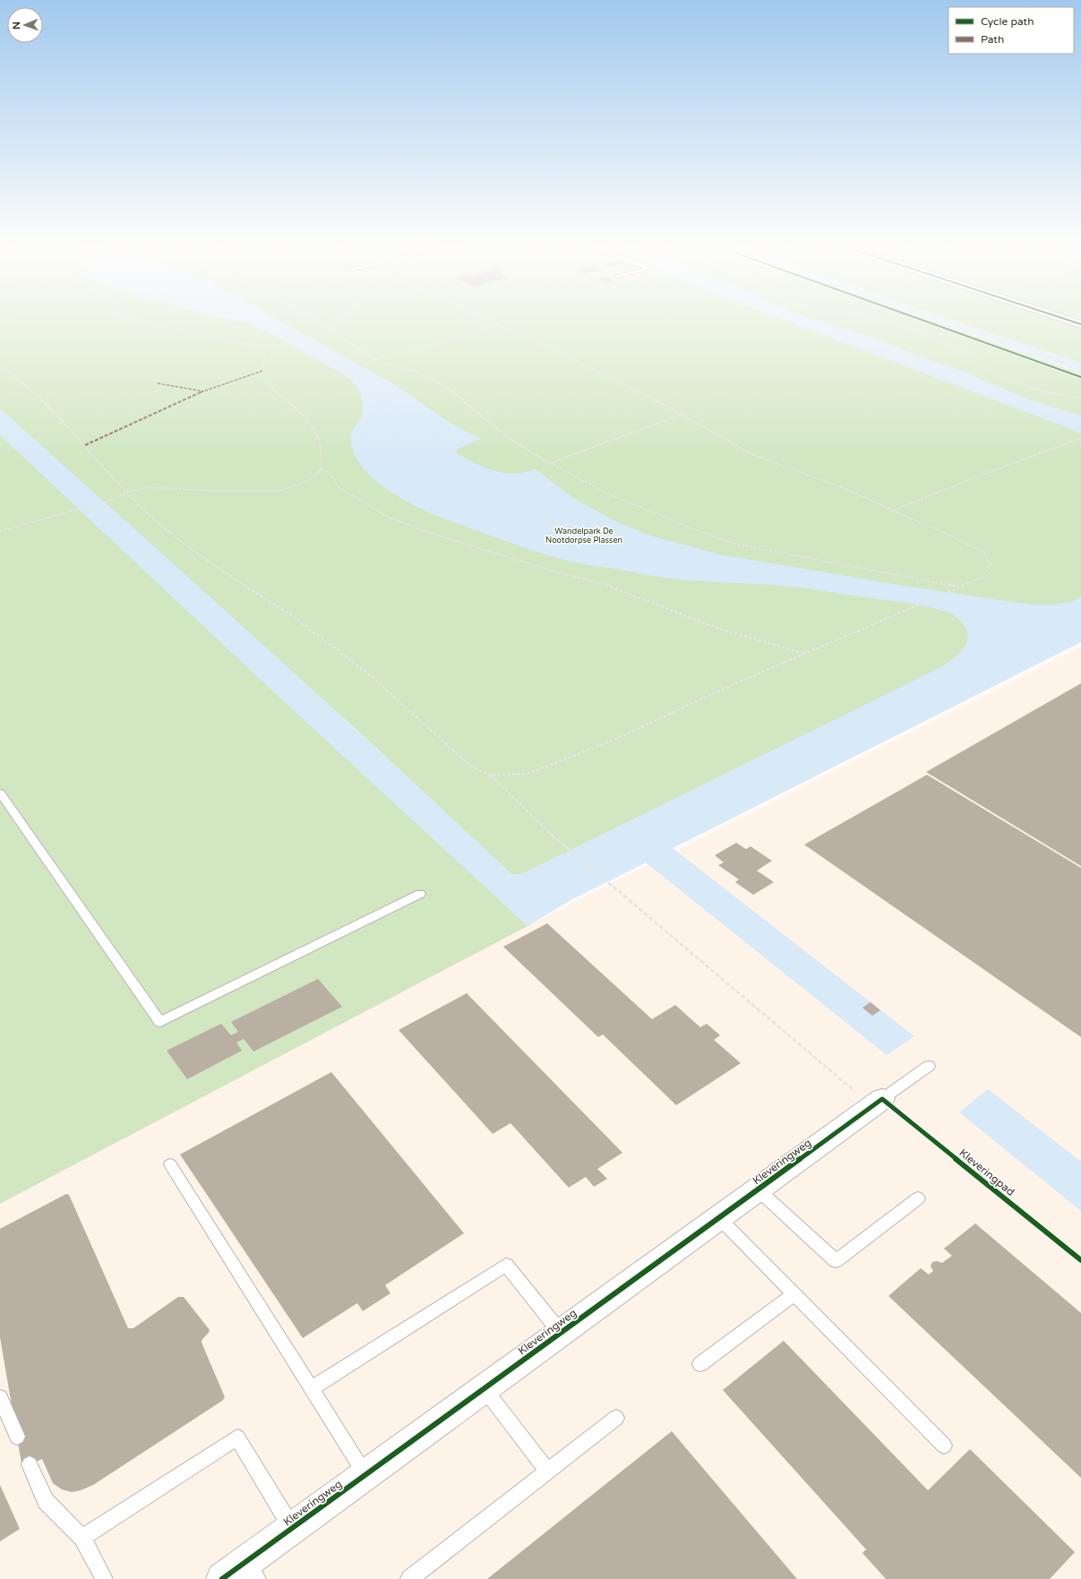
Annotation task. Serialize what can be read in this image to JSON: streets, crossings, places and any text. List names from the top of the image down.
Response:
{
  "streets": {
    "street": ["Kleveringweg"],
    "cycle path": ["Kleveringpad"]
  },
  "parks": ["Wandelpark De Nootdorpse Plassen"],
  "legend": ["Cycle path", "Path"],
  "north": "left"
}
